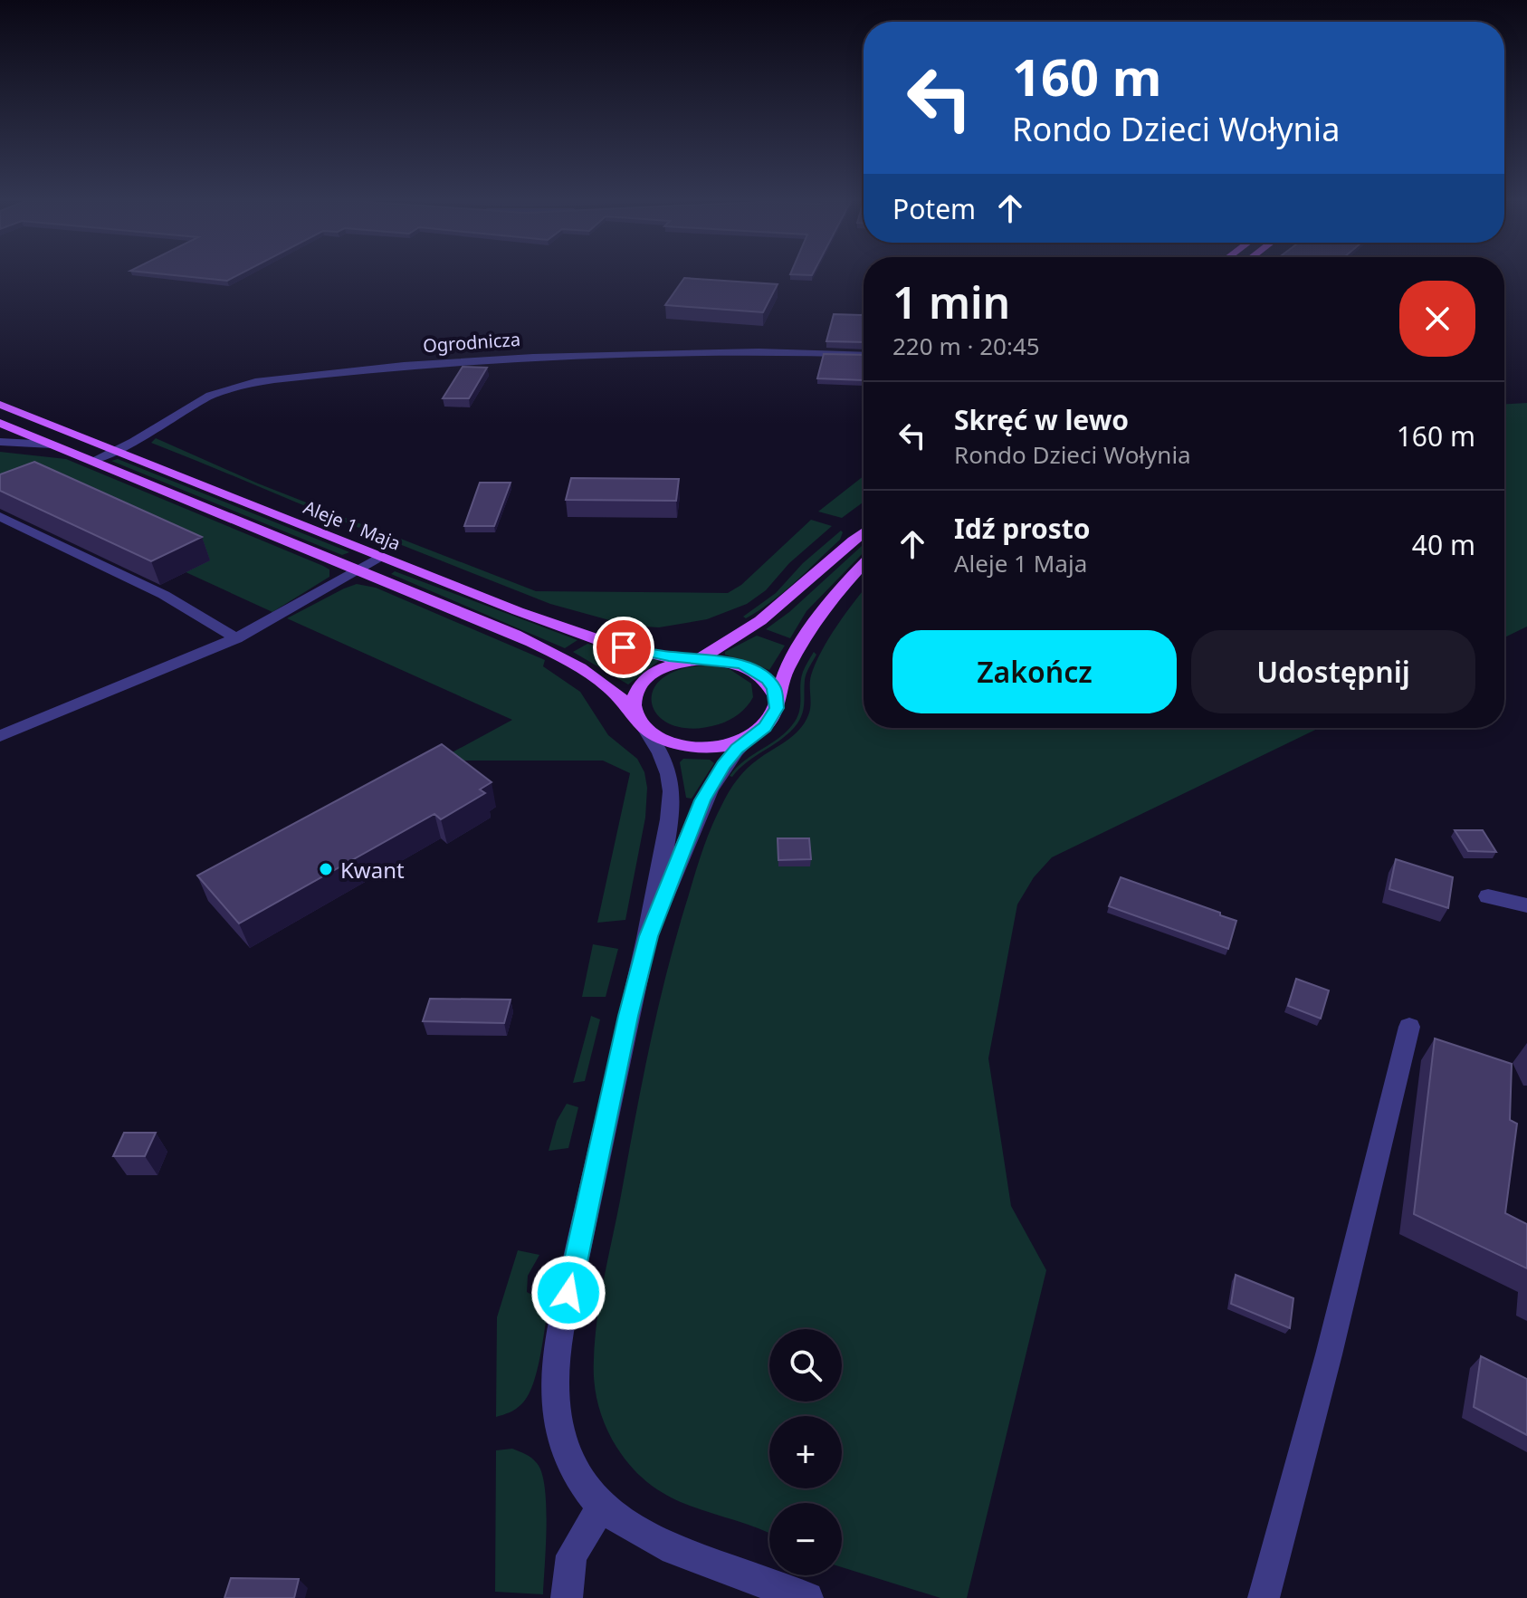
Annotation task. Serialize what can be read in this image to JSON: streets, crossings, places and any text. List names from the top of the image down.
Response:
{
  "streets": {
    "main road": ["Aleje 1 Maja"],
    "street": ["Ogrodnicza"]
  },
  "crossings": [
    ["Ogrodnicza", "Aleje 1 Maja"]
  ],
  "places": ["Kwant"],
  "page": {
    "turn": ["160 m", "Rondo Dzieci Wołynia"],
    "then": "Potem",
    "heading": ["1 min", "220 m · 20:45"],
    "list": [
      {
        "name": "Skręć w lewo",
        "note": "Rondo Dzieci Wołynia",
        "value": "160 m"
      },
      {
        "name": "Idź prosto",
        "note": "Aleje 1 Maja",
        "value": "40 m"
      }
    ],
    "buttons": ["Zakończ", "Udostępnij"],
    "map_buttons": ["+", "−"]
  }
}
